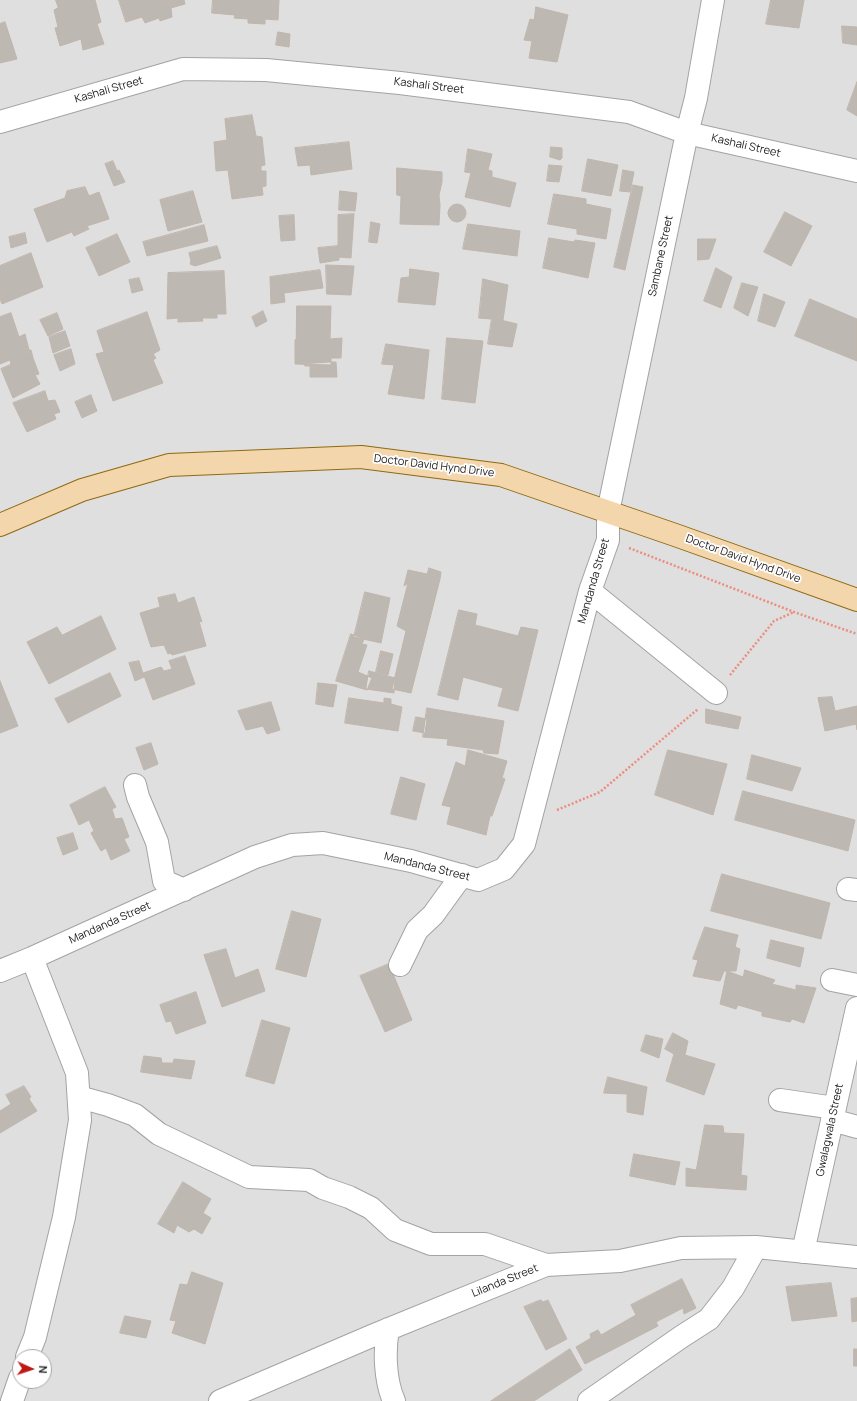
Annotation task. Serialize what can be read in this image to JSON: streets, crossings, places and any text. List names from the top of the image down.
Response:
{
  "streets": {
    "main road": ["Doctor David Hynd Drive"],
    "street": [
      "Kashali Street",
      "Sambane Street",
      "Mandanda Street",
      "Gwalagwala Street",
      "Lilanda Street"
    ]
  },
  "crossings": [
    ["Kashali Street", "Sambane Street"],
    ["Sambane Street", "Doctor David Hynd Drive"],
    ["Sambane Street", "Mandanda Street"],
    ["Doctor David Hynd Drive", "Mandanda Street"],
    ["Gwalagwala Street", "Lilanda Street"]
  ],
  "north": "right"
}
